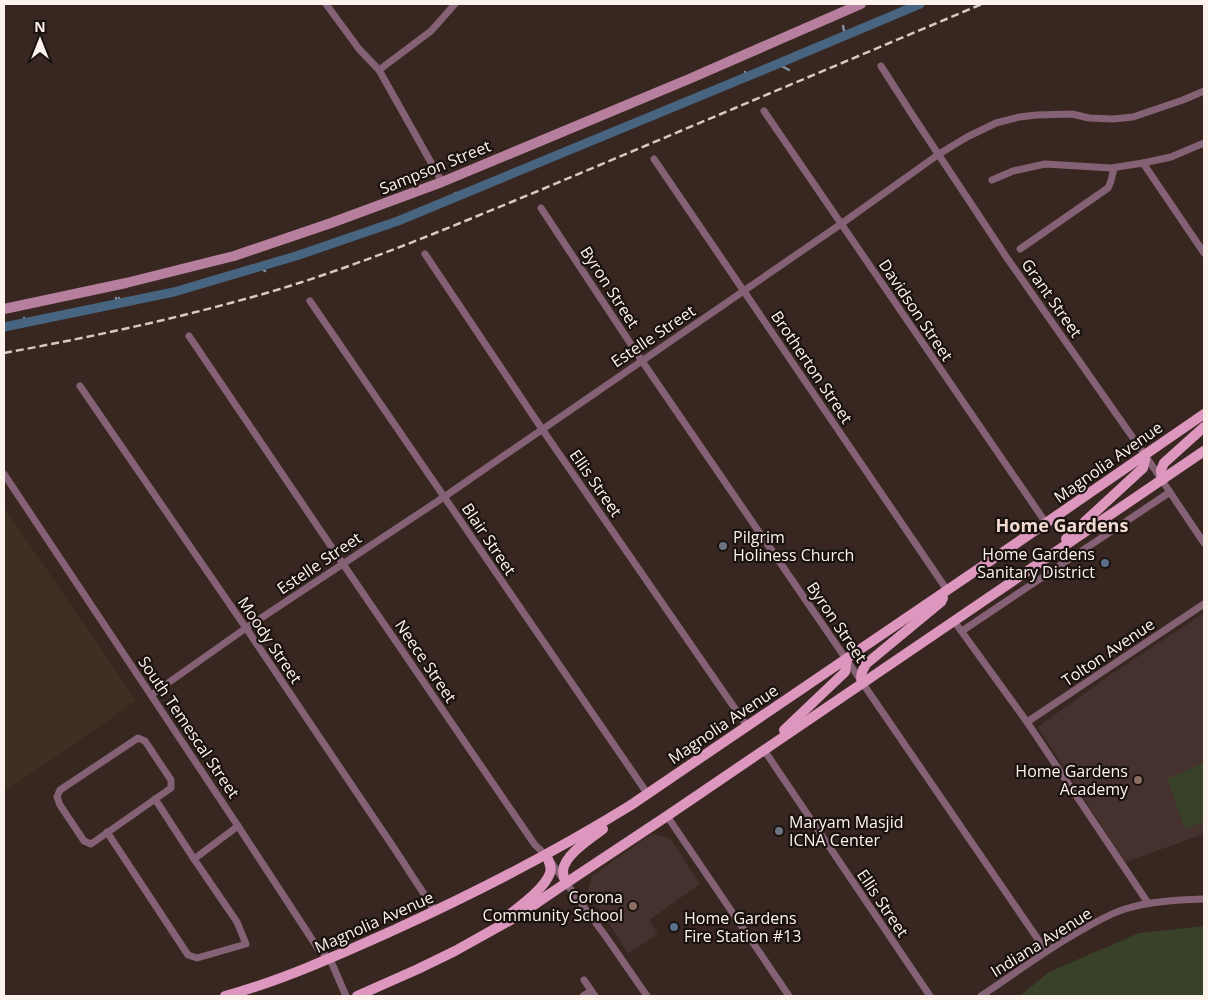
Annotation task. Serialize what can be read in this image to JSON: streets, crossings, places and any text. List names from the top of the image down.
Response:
{
  "streets": {
    "main road": ["Magnolia Avenue"],
    "street": [
      "Sampson Street",
      "Byron Street",
      "Grant Street",
      "Davidson Street",
      "Estelle Street",
      "Brotherton Street",
      "Ellis Street",
      "Blair Street",
      "Moody Street",
      "Tolton Avenue",
      "Neece Street",
      "South Temescal Street",
      "Indiana Avenue"
    ]
  },
  "crossings": [
    ["Byron Street", "Estelle Street"],
    ["Byron Street", "Magnolia Avenue"],
    ["Byron Street", "Indiana Avenue"],
    ["Grant Street", "Estelle Street"],
    ["Grant Street", "Magnolia Avenue"],
    ["Davidson Street", "Estelle Street"],
    ["Davidson Street", "Magnolia Avenue"],
    ["Estelle Street", "Brotherton Street"],
    ["Estelle Street", "Ellis Street"],
    ["Estelle Street", "Blair Street"],
    ["Estelle Street", "Moody Street"],
    ["Estelle Street", "Neece Street"],
    ["Estelle Street", "South Temescal Street"],
    ["Brotherton Street", "Magnolia Avenue"],
    ["Magnolia Avenue", "Ellis Street"],
    ["Magnolia Avenue", "Blair Street"],
    ["Magnolia Avenue", "Moody Street"],
    ["Magnolia Avenue", "Neece Street"],
    ["Magnolia Avenue", "South Temescal Street"]
  ],
  "districts": ["Home Gardens"],
  "places": [
    "Pilgrim Holiness Church",
    "Home Gardens Sanitary District",
    "Home Gardens Academy",
    "Maryam Masjid ICNA Center",
    "Corona Community School",
    "Home Gardens Fire Station #13"
  ],
  "north": "top"
}
